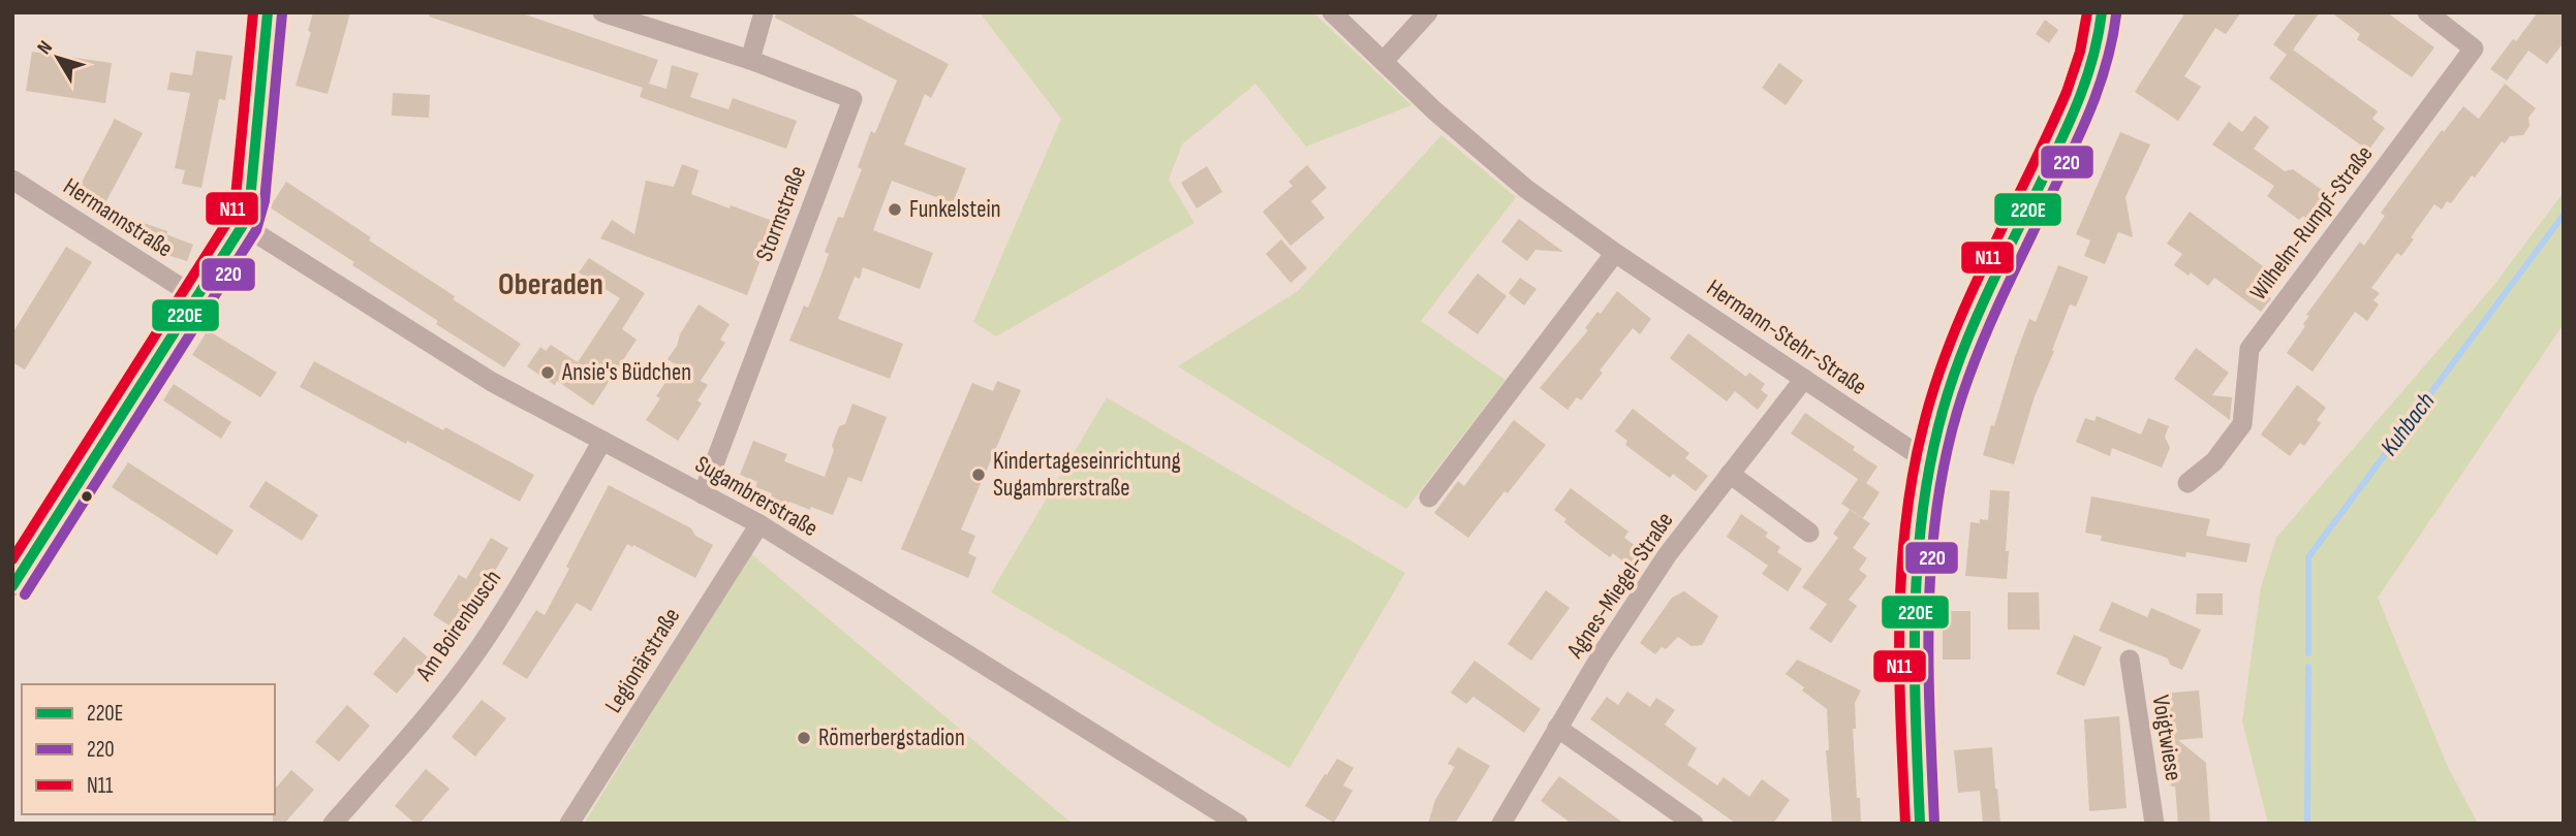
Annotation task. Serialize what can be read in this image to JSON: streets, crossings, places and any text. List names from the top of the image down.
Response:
{
  "streets": {
    "street": [
      "Stormstraße",
      "Hermannstraße",
      "Wilhelm-Rumpf-Straße",
      "Hermann-Stehr-Straße",
      "Sugambrerstraße",
      "Agnes-Miegel-Straße",
      "Am Boirenbusch",
      "Legionärstraße",
      "Voigtwiese"
    ]
  },
  "crossings": [
    ["Stormstraße", "Sugambrerstraße"],
    ["Hermann-Stehr-Straße", "Agnes-Miegel-Straße"],
    ["Sugambrerstraße", "Am Boirenbusch"],
    ["Sugambrerstraße", "Legionärstraße"]
  ],
  "districts": ["Oberaden"],
  "water": ["Kuhbach"],
  "places": [
    "Funkelstein",
    "Ansie's Büdchen",
    "Kindertageseinrichtung Sugambrerstraße",
    "Römerbergstadion"
  ],
  "lines": ["transit line 220E", "transit line N11", "transit line 220"],
  "legend": ["220E", "220", "N11"],
  "north": "top left"
}
